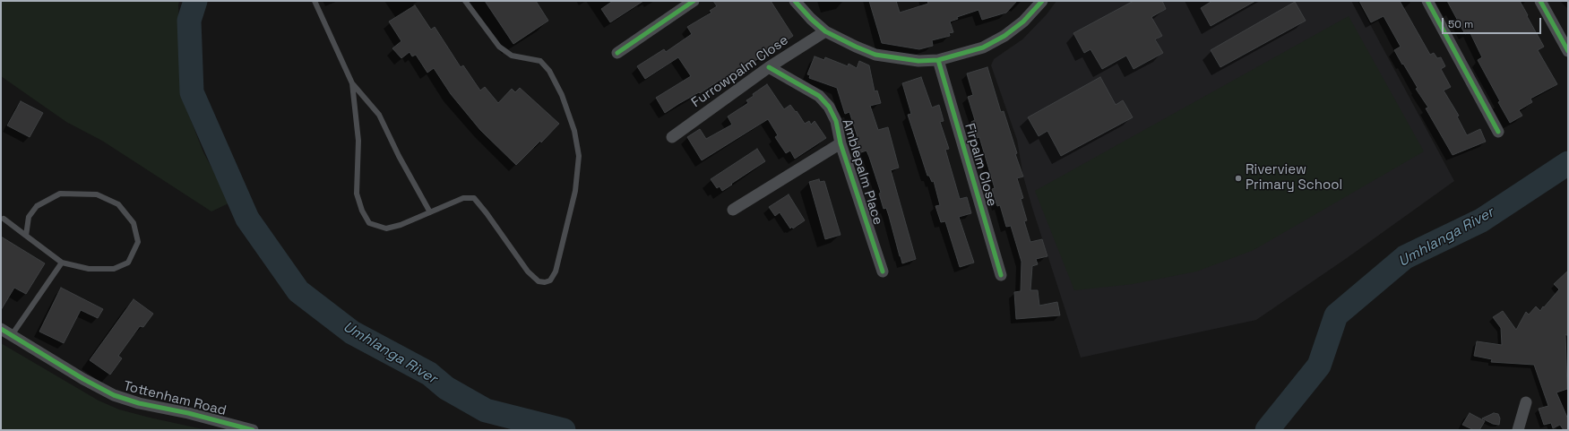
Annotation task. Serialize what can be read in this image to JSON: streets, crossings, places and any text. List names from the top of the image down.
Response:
{
  "streets": {
    "street": [
      "Furrowpalm Close",
      "Firpalm Close",
      "Amblepalm Place",
      "Tottenham Road"
    ]
  },
  "crossings": [
    ["Furrowpalm Close", "Amblepalm Place"]
  ],
  "water": ["Umhlanga River"],
  "places": ["Riverview Primary School"],
  "scale_bar": "50 m"
}
